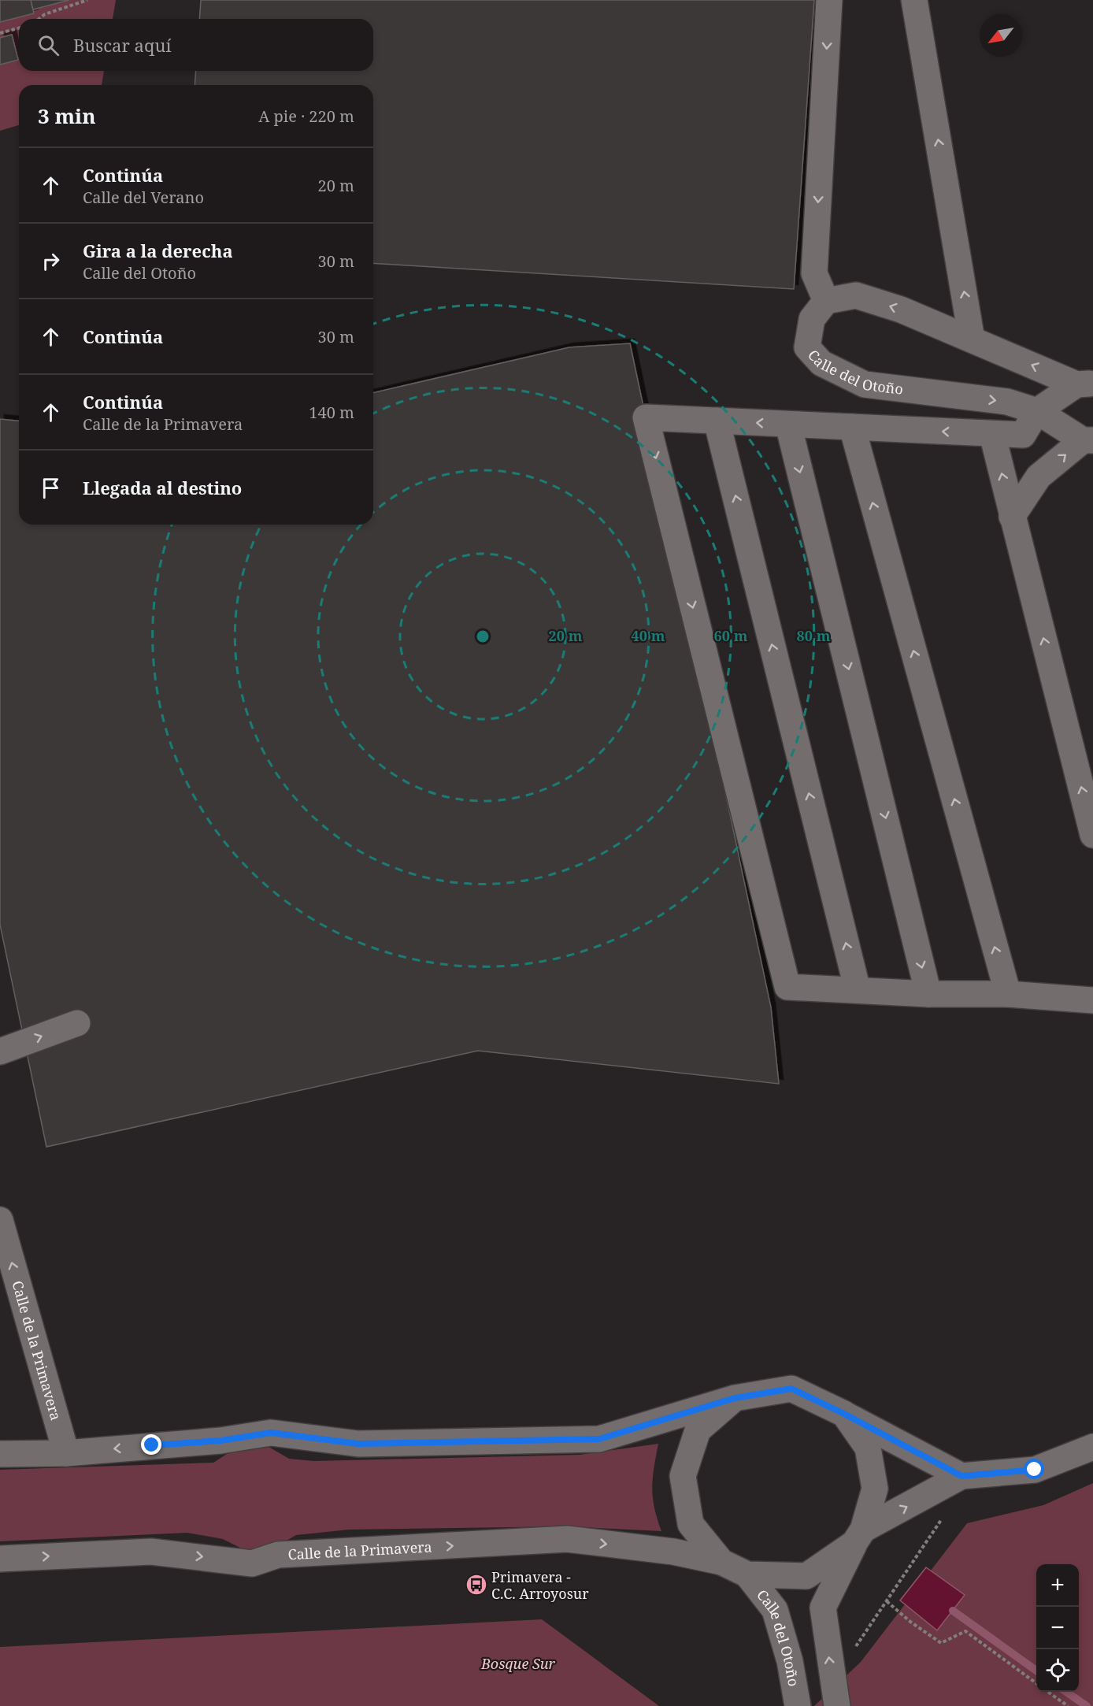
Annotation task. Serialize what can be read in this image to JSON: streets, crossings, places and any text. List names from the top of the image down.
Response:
{
  "streets": {
    "street": ["Calle del Otoño", "Calle de la Primavera"]
  },
  "parks": ["Bosque Sur"],
  "places": {
    "bus stop": ["Primavera - C.C. Arroyosur"]
  },
  "north": "bottom left",
  "page": {
    "search": "Buscar aquí",
    "heading": ["3 min", "A pie · 220 m"],
    "list": [
      ["Continúa", "Calle del Verano", "20 m"],
      ["Gira a la derecha", "Calle del Otoño", "30 m"],
      ["Continúa", "30 m"],
      ["Continúa", "Calle de la Primavera", "140 m"],
      "Llegada al destino"
    ],
    "map_buttons": ["+", "−"]
  },
  "rings": [
    "20 m",
    "40 m",
    "60 m",
    "80 m"
  ]
}
